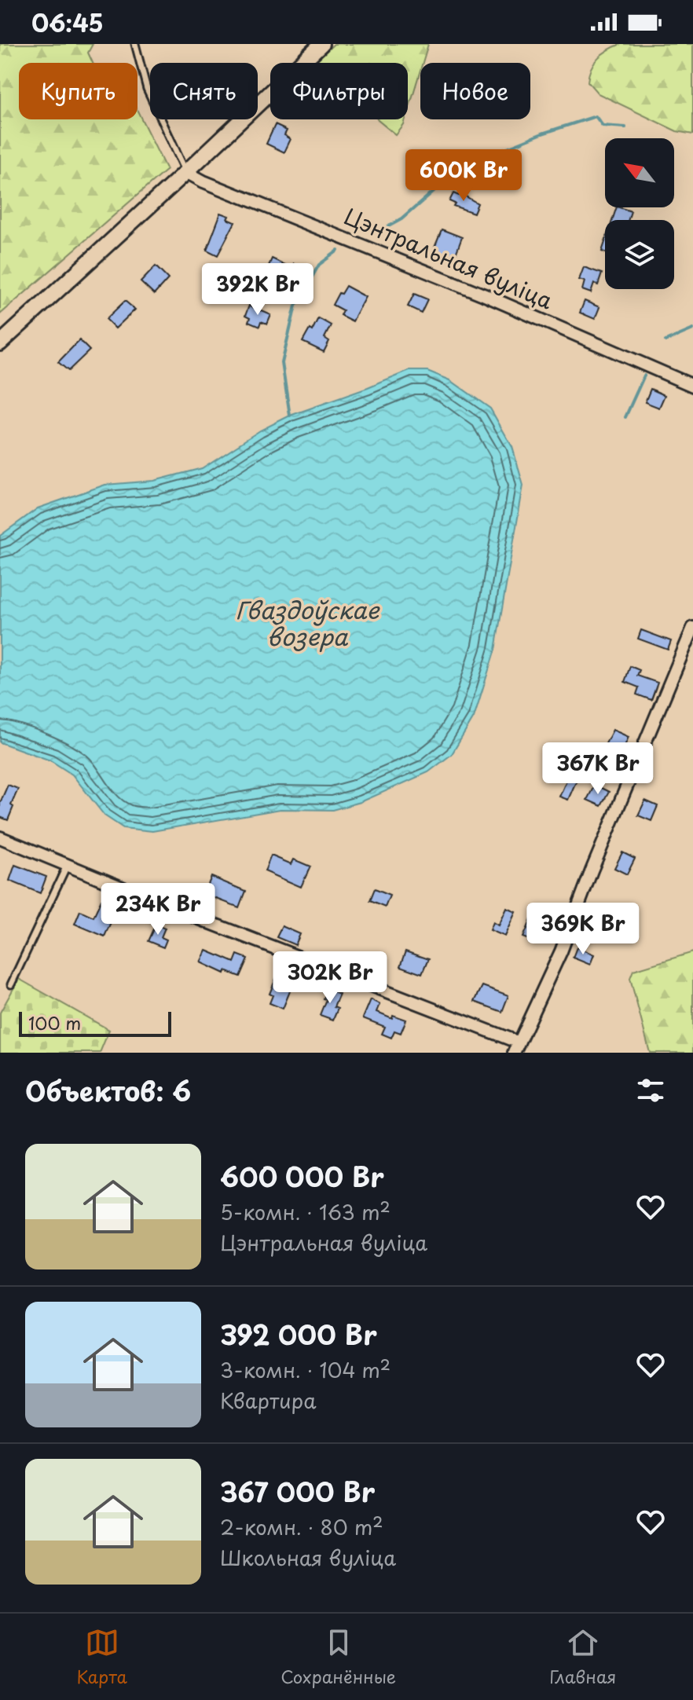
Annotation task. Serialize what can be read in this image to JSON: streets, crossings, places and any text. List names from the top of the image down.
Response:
{
  "streets": {
    "street": ["Цэнтральная вуліца"]
  },
  "water": ["Гваздоўскае возера"],
  "scale_bar": "100 m",
  "north": "top left",
  "page": {
    "status": "06:45",
    "chip": [
      "Купить",
      "Снять",
      "Фильтры",
      "Новое"
    ],
    "price": [
      "600K Br",
      "392K Br",
      "367K Br",
      "234K Br",
      "369K Br",
      "302K Br"
    ],
    "scale": "100 m",
    "heading": "Объектов: 6",
    "list": [
      {
        "name": "600 000 Br",
        "note": "5-комн. · 163 m² · Цэнтральная вуліца"
      },
      {
        "name": "392 000 Br",
        "note": "3-комн. · 104 m² · Квартира"
      },
      {
        "name": "367 000 Br",
        "note": "2-комн. · 80 m² · Школьная вуліца"
      }
    ],
    "tabs": ["Карта", "Сохранённые", "Главная"]
  }
}
